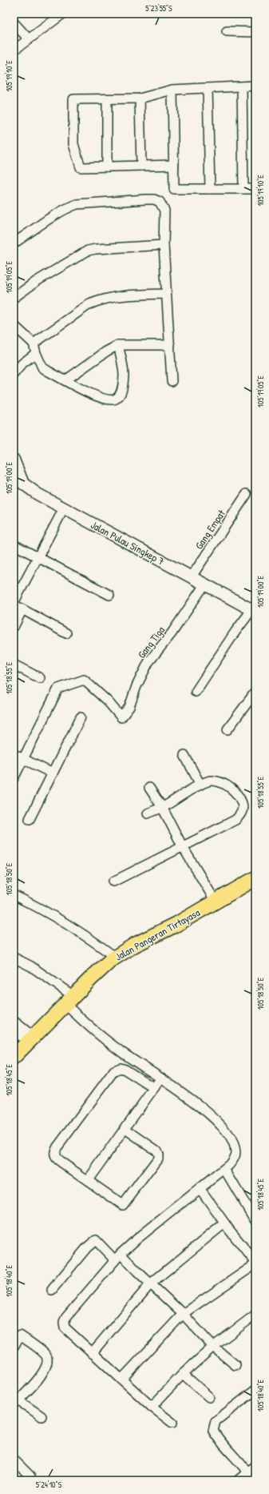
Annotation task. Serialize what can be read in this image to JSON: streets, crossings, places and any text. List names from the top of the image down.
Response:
{
  "streets": {
    "main road": ["Jalan Pangeran Tirtayasa"],
    "street": ["Gang Empat", "Jalan Pulau Singkep 7", "Gang Tiga"]
  },
  "crossings": [
    ["Gang Empat", "Jalan Pulau Singkep 7"],
    ["Jalan Pulau Singkep 7", "Gang Tiga"]
  ],
  "coordinates": [
    "5°23'55\"S",
    "105°19'10\"E",
    "105°19'05\"E",
    "105°19'00\"E",
    "105°18'55\"E",
    "105°18'50\"E",
    "105°18'45\"E",
    "105°18'40\"E",
    "5°24'10\"S"
  ]
}
